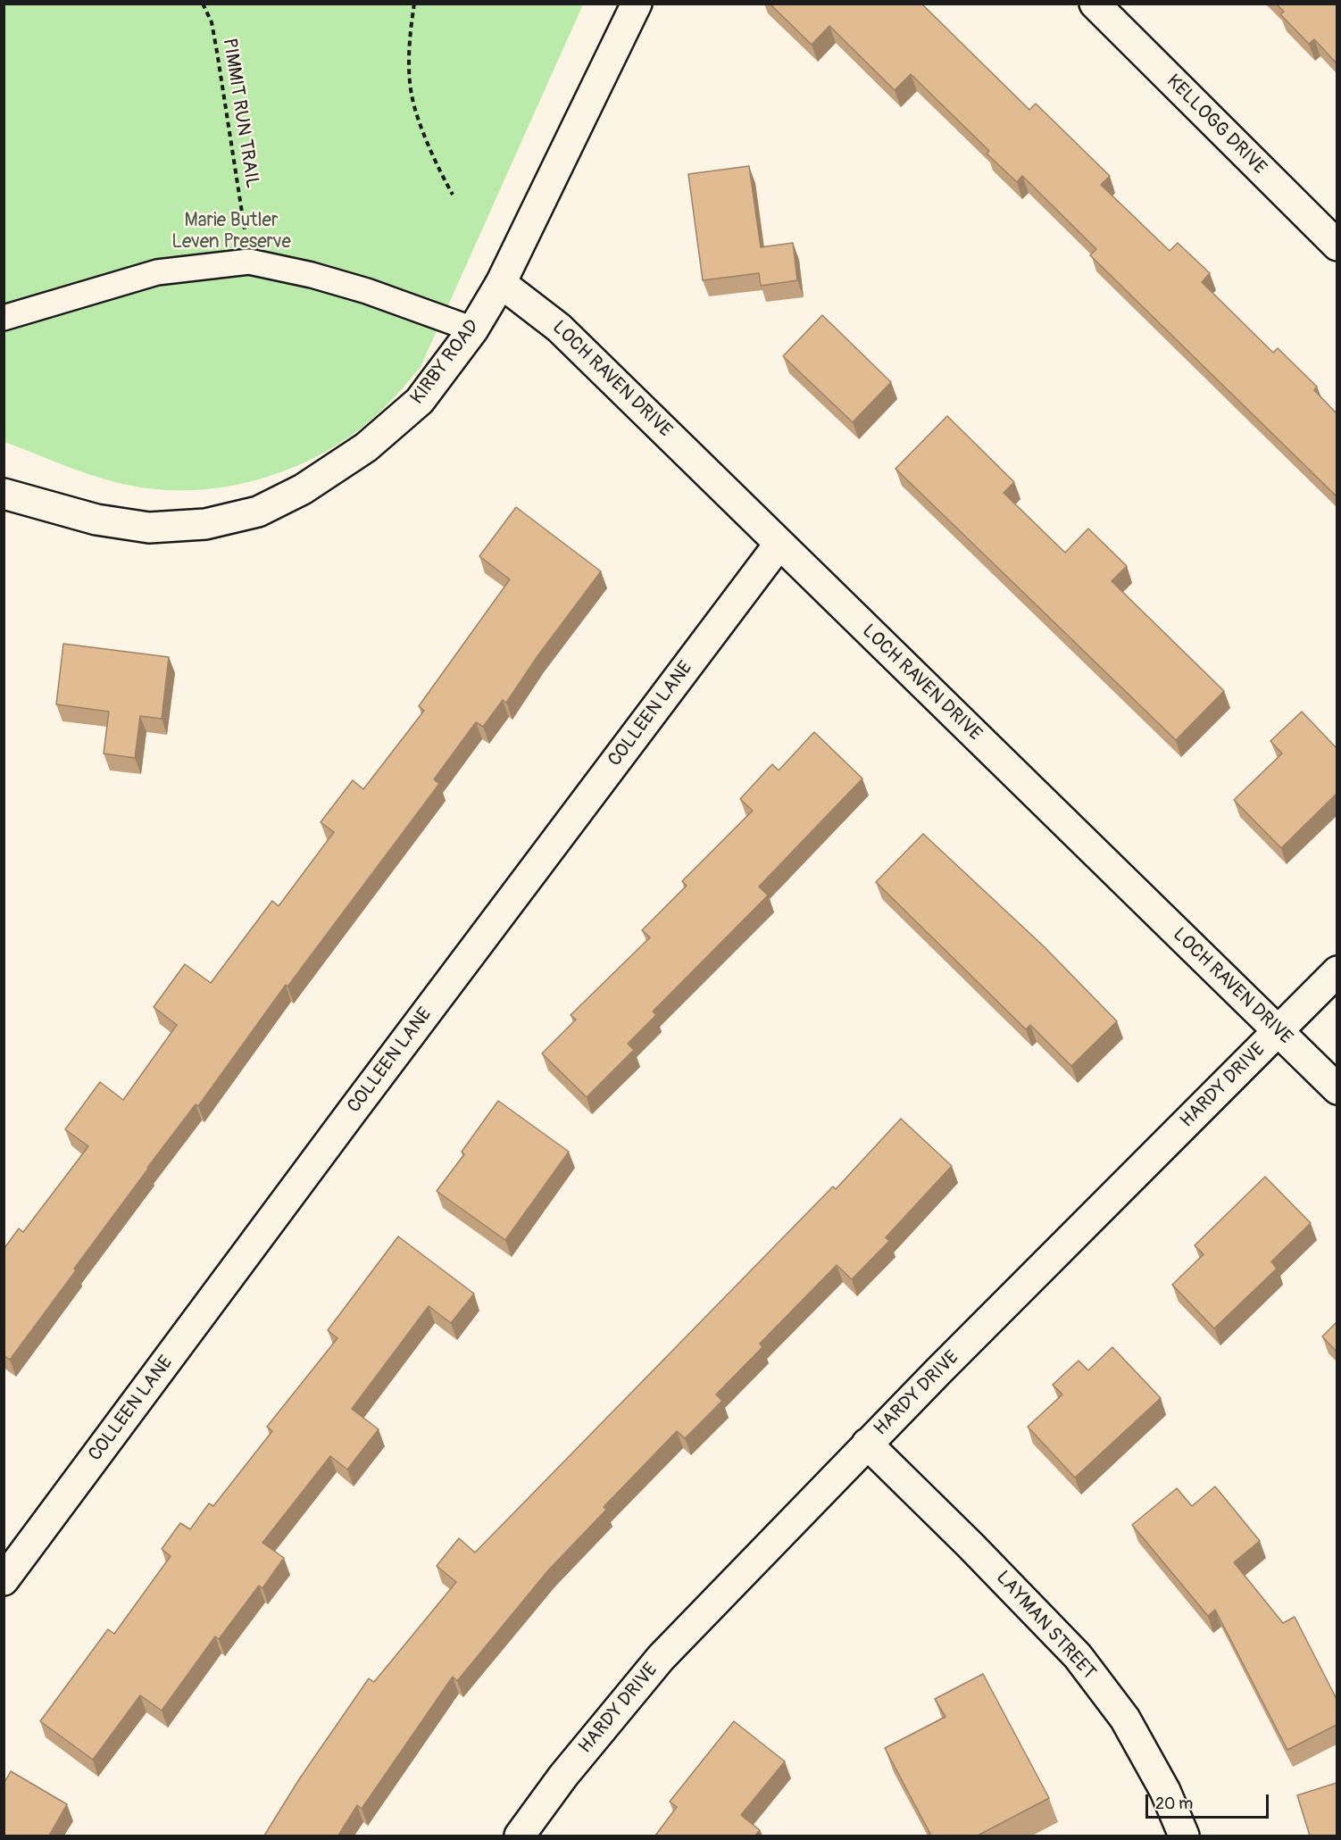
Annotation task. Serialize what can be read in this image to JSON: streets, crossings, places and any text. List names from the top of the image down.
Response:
{
  "streets": {
    "street": [
      "KELLOGG DRIVE",
      "KIRBY ROAD",
      "LOCH RAVEN DRIVE",
      "COLLEEN LANE",
      "HARDY DRIVE",
      "LAYMAN STREET"
    ],
    "path": ["PIMMIT RUN TRAIL"]
  },
  "crossings": [
    ["KIRBY ROAD", "LOCH RAVEN DRIVE"],
    ["LOCH RAVEN DRIVE", "COLLEEN LANE"],
    ["LOCH RAVEN DRIVE", "HARDY DRIVE"],
    ["HARDY DRIVE", "LAYMAN STREET"]
  ],
  "parks": ["Marie Butler Leven Preserve"],
  "scale_bar": "20 m"
}
